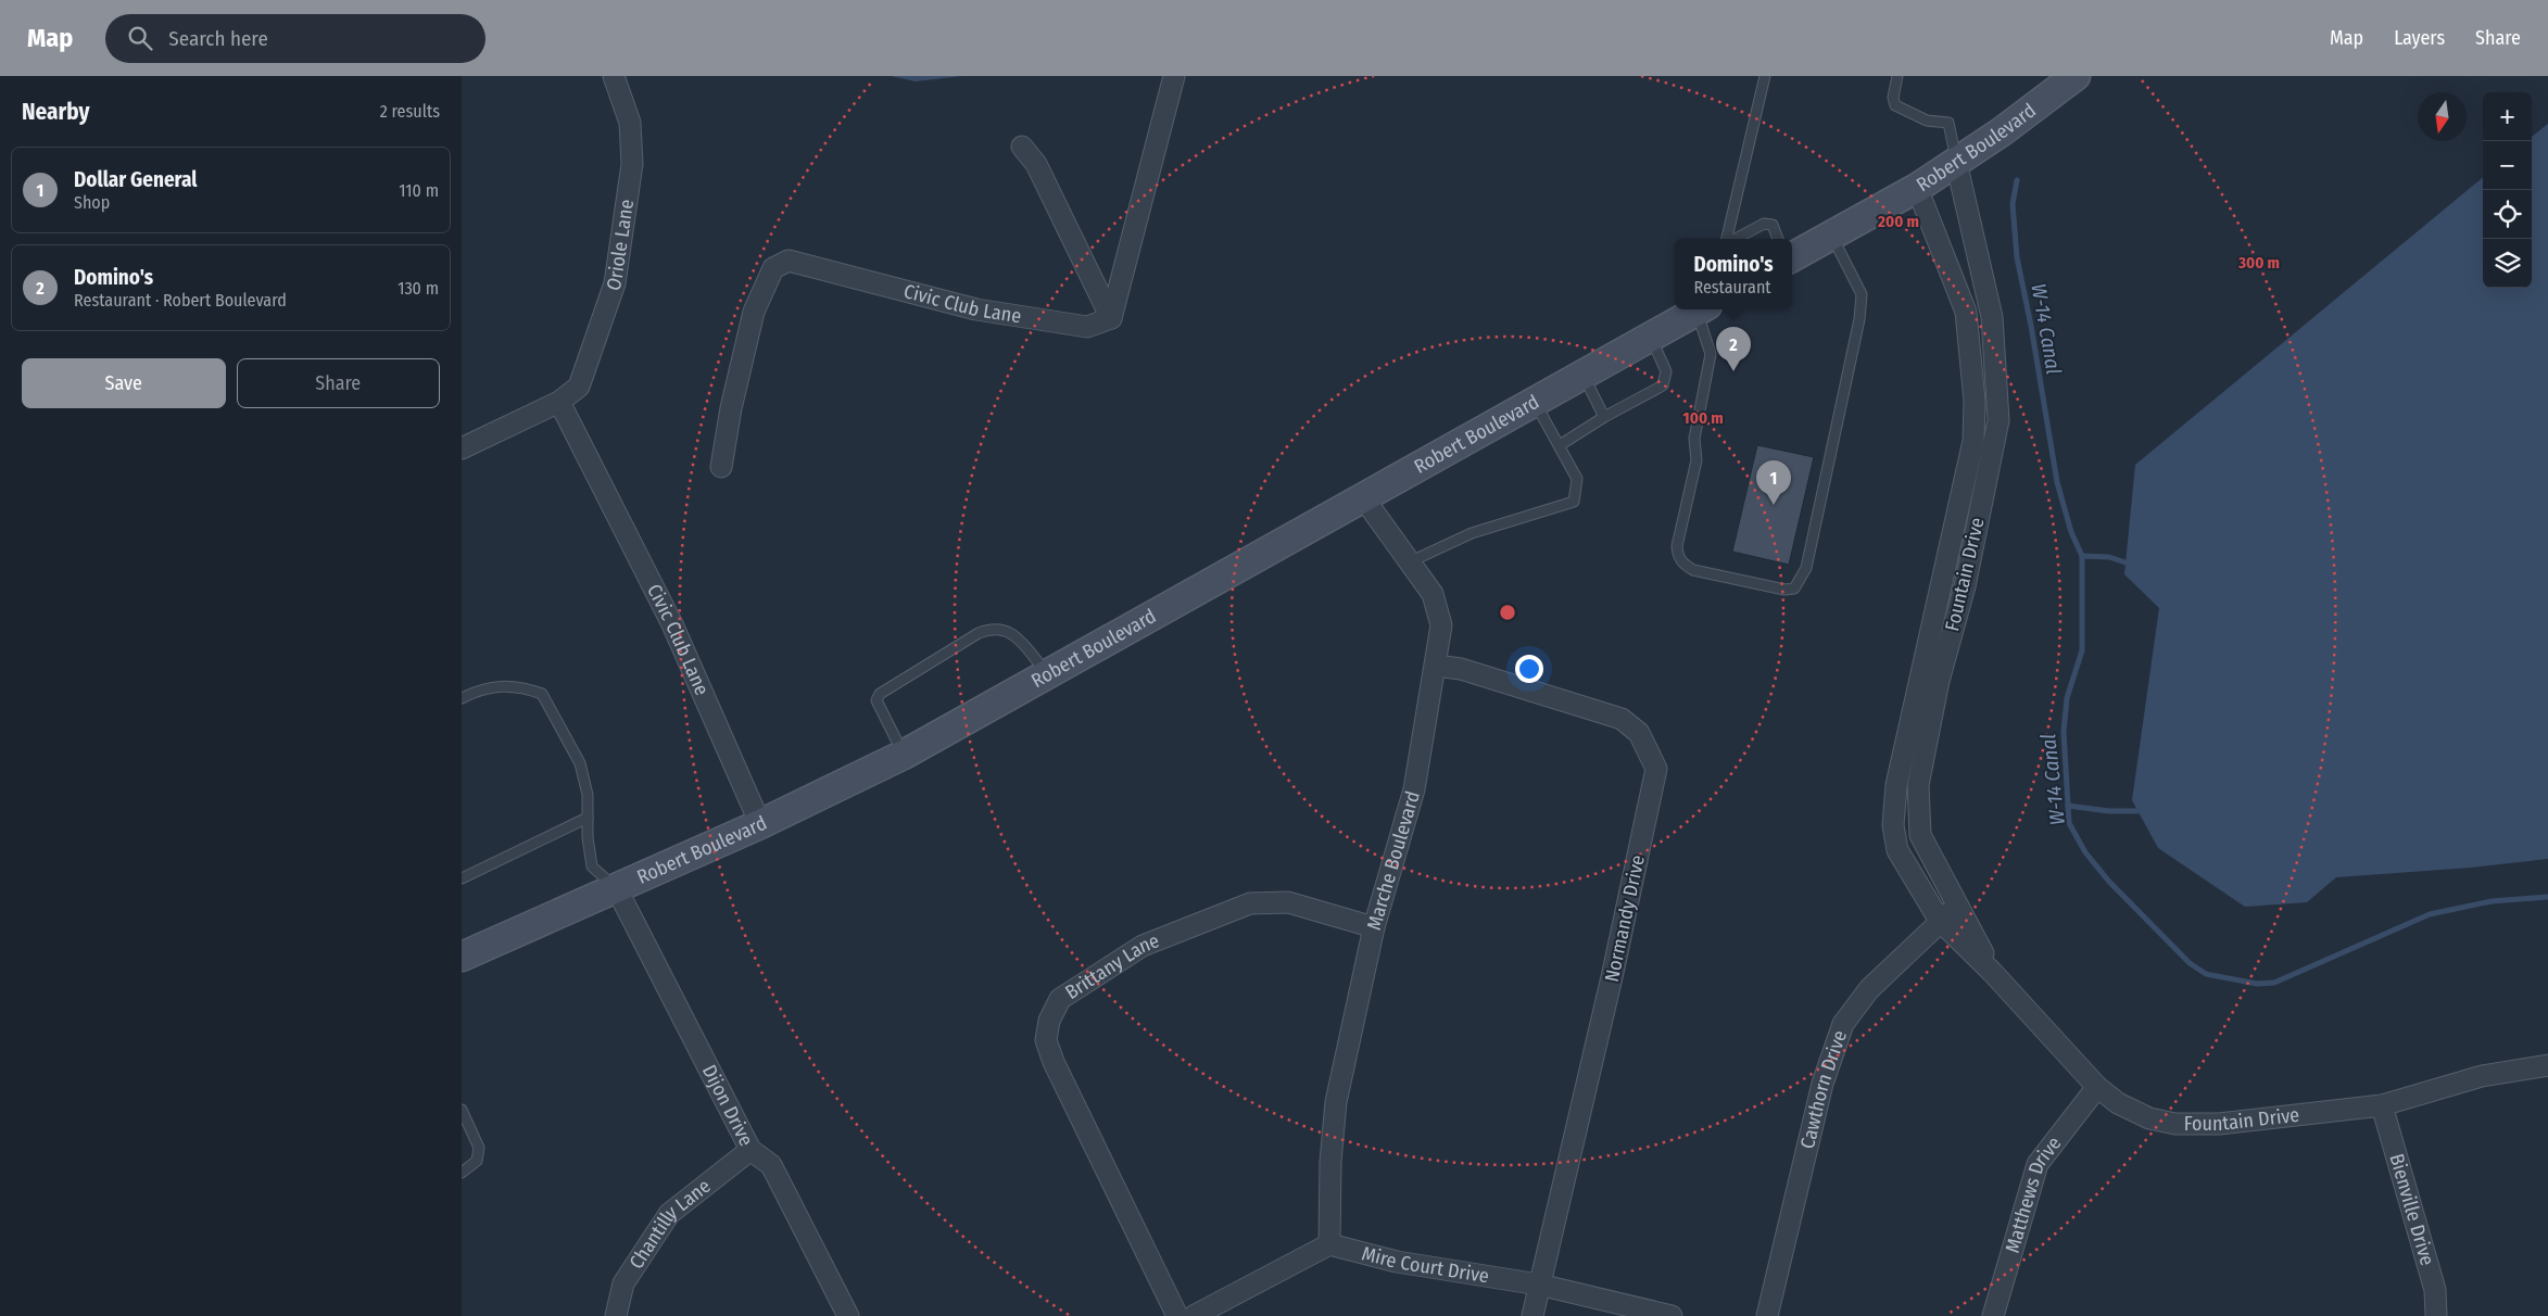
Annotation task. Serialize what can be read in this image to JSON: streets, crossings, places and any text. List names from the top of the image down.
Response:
{
  "streets": {
    "main road": ["Robert Boulevard"],
    "street": [
      "Oriole Lane",
      "Civic Club Lane",
      "Fountain Drive",
      "Marche Boulevard",
      "Normandy Drive",
      "Brittany Lane",
      "Cawthorn Drive",
      "Dijon Drive",
      "Matthews Drive",
      "Bienville Drive",
      "Chantilly Lane",
      "Mire Court Drive"
    ]
  },
  "crossings": [
    ["Robert Boulevard", "Civic Club Lane"],
    ["Robert Boulevard", "Fountain Drive"],
    ["Robert Boulevard", "Marche Boulevard"],
    ["Robert Boulevard", "Dijon Drive"],
    ["Oriole Lane", "Civic Club Lane"],
    ["Fountain Drive", "Cawthorn Drive"],
    ["Fountain Drive", "Matthews Drive"],
    ["Fountain Drive", "Bienville Drive"],
    ["Marche Boulevard", "Normandy Drive"],
    ["Marche Boulevard", "Brittany Lane"],
    ["Marche Boulevard", "Mire Court Drive"],
    ["Normandy Drive", "Mire Court Drive"],
    ["Dijon Drive", "Chantilly Lane"]
  ],
  "water": ["W-14 Canal"],
  "north": "bottom",
  "page": {
    "header": "Map",
    "search": "Search here",
    "nav": ["Map", "Layers", "Share"],
    "heading": ["Nearby", "2 results"],
    "map_buttons": ["+", "−"],
    "list": [
      {
        "mark": "1",
        "name": "Dollar General",
        "note": "Shop",
        "value": "110 m"
      },
      {
        "mark": "2",
        "name": "Domino's",
        "note": "Restaurant · Robert Boulevard",
        "value": "130 m"
      }
    ],
    "popup": ["Domino's", "Restaurant"],
    "pins": ["2", "1"],
    "buttons": ["Save", "Share"]
  },
  "rings": ["200 m", "300 m", "100 m"]
}
